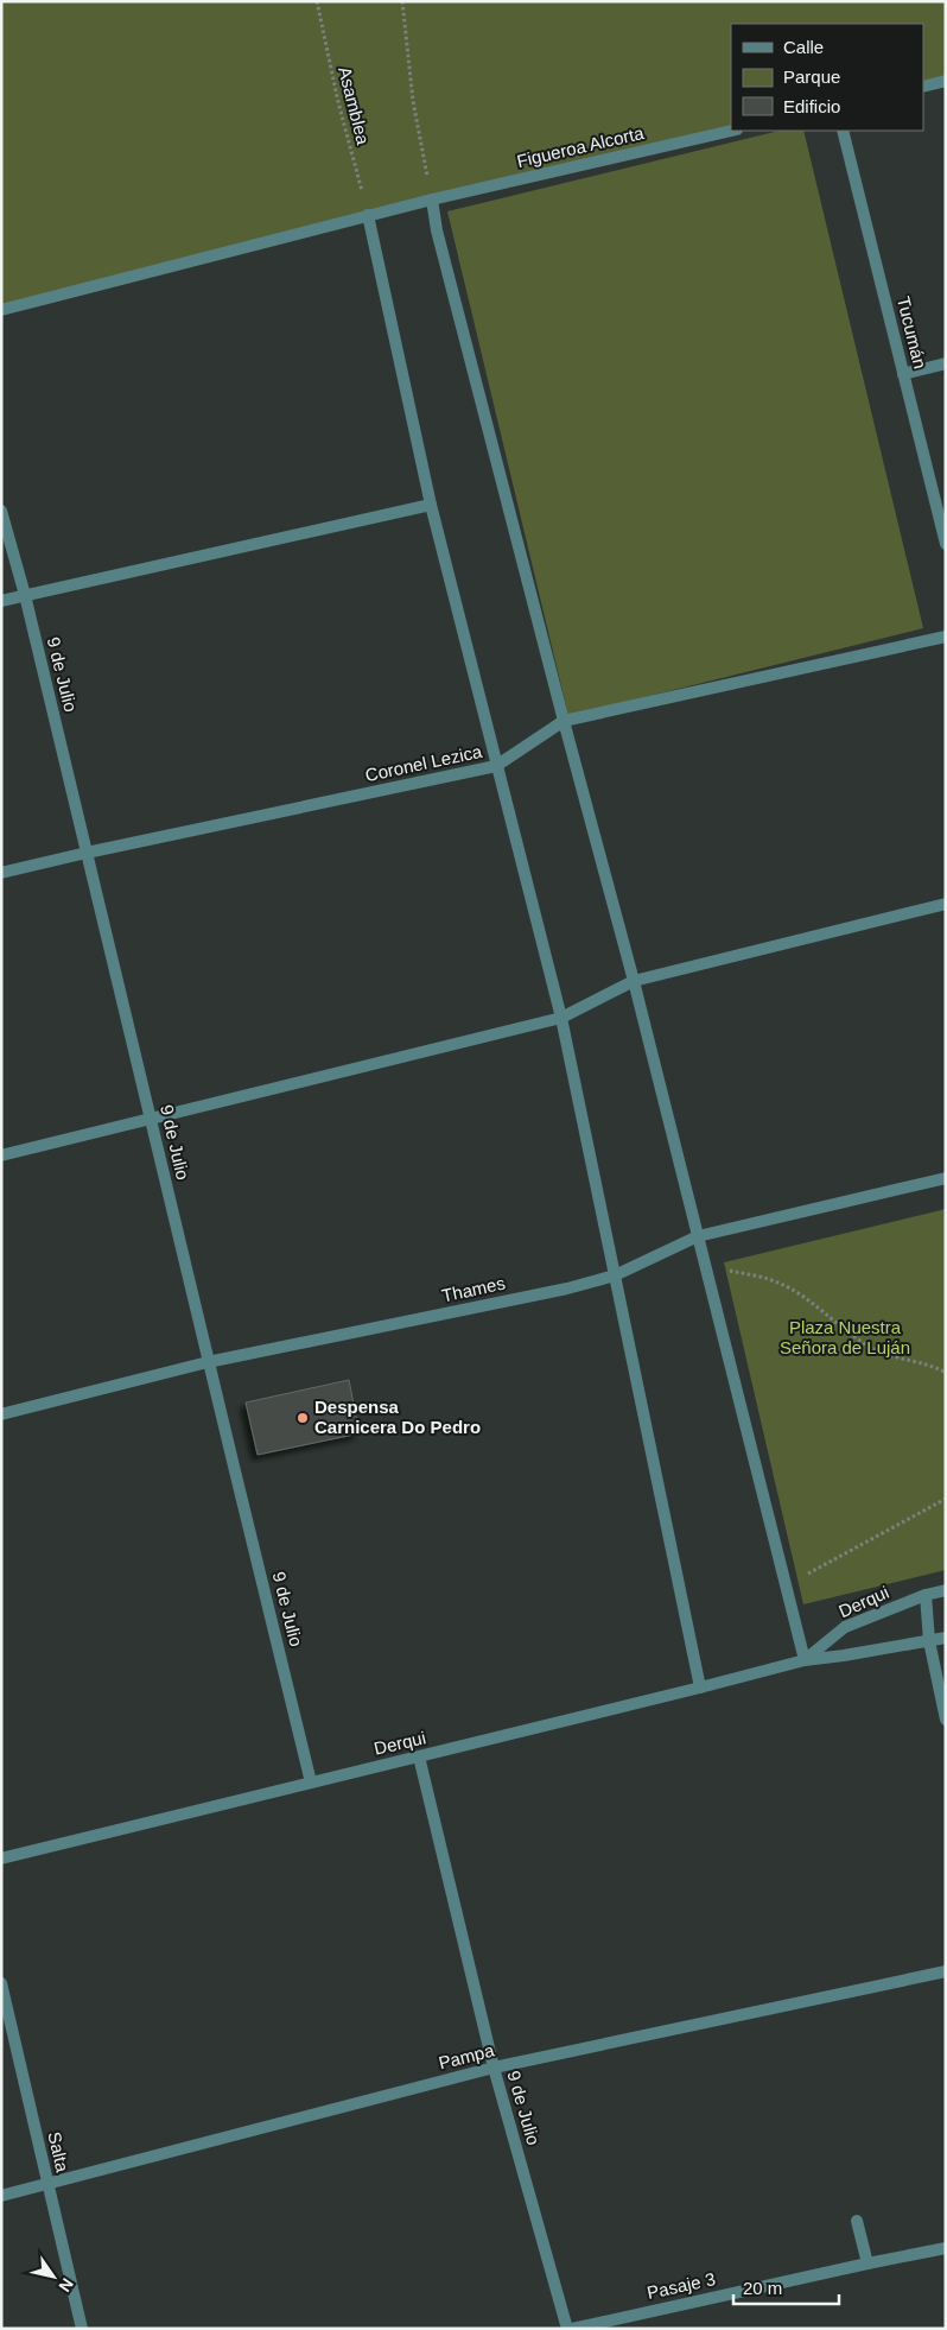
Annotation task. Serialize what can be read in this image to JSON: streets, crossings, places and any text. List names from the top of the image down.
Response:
{
  "streets": {
    "street": [
      "Figueroa Alcorta",
      "Tucumán",
      "9 de Julio",
      "Coronel Lezica",
      "Thames",
      "Derqui",
      "Pampa",
      "Salta",
      "Pasaje 3"
    ],
    "path": ["Asamblea"]
  },
  "crossings": [
    ["Asamblea", "Figueroa Alcorta"],
    ["9 de Julio", "Coronel Lezica"],
    ["9 de Julio", "Thames"],
    ["9 de Julio", "Derqui"],
    ["9 de Julio", "Pampa"],
    ["9 de Julio", "Pasaje 3"],
    ["Pampa", "Salta"]
  ],
  "parks": ["Plaza Nuestra Señora de Luján"],
  "places": ["Despensa Carnicera Do Pedro"],
  "legend": ["Calle", "Parque", "Edificio"],
  "scale_bar": "20 m",
  "north": "bottom right"
}
